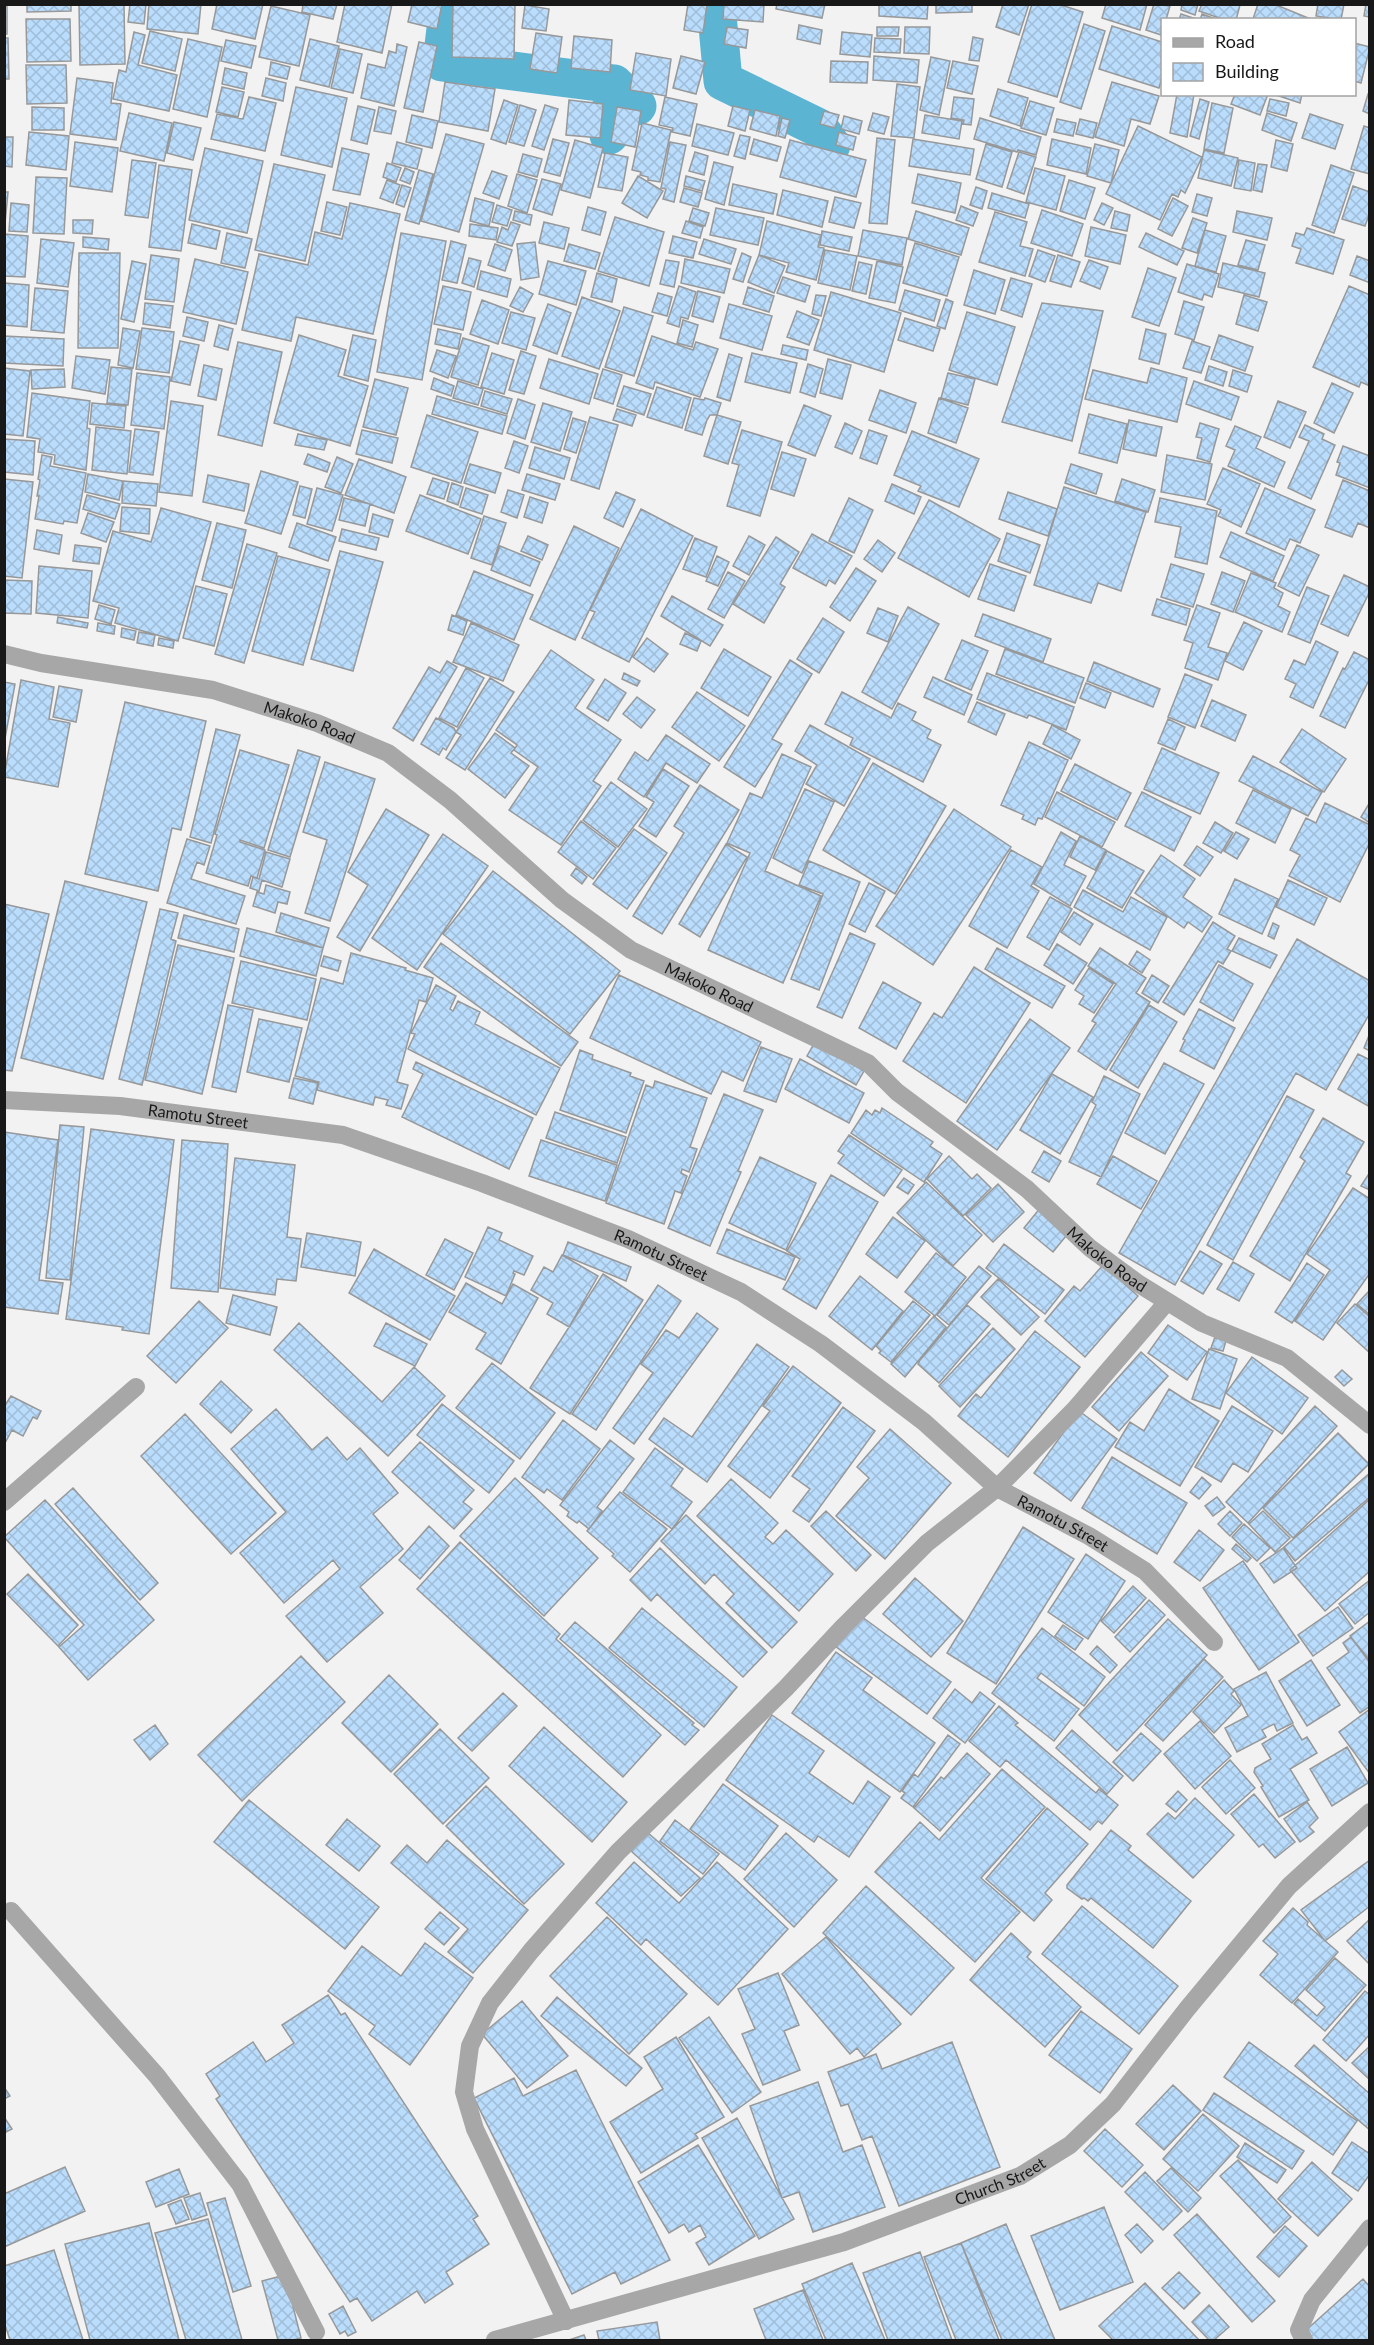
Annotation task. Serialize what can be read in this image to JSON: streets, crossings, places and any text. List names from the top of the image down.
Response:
{
  "streets": {
    "street": ["Makoko Road", "Ramotu Street", "Church Street"]
  },
  "legend": ["Road", "Building"]
}
